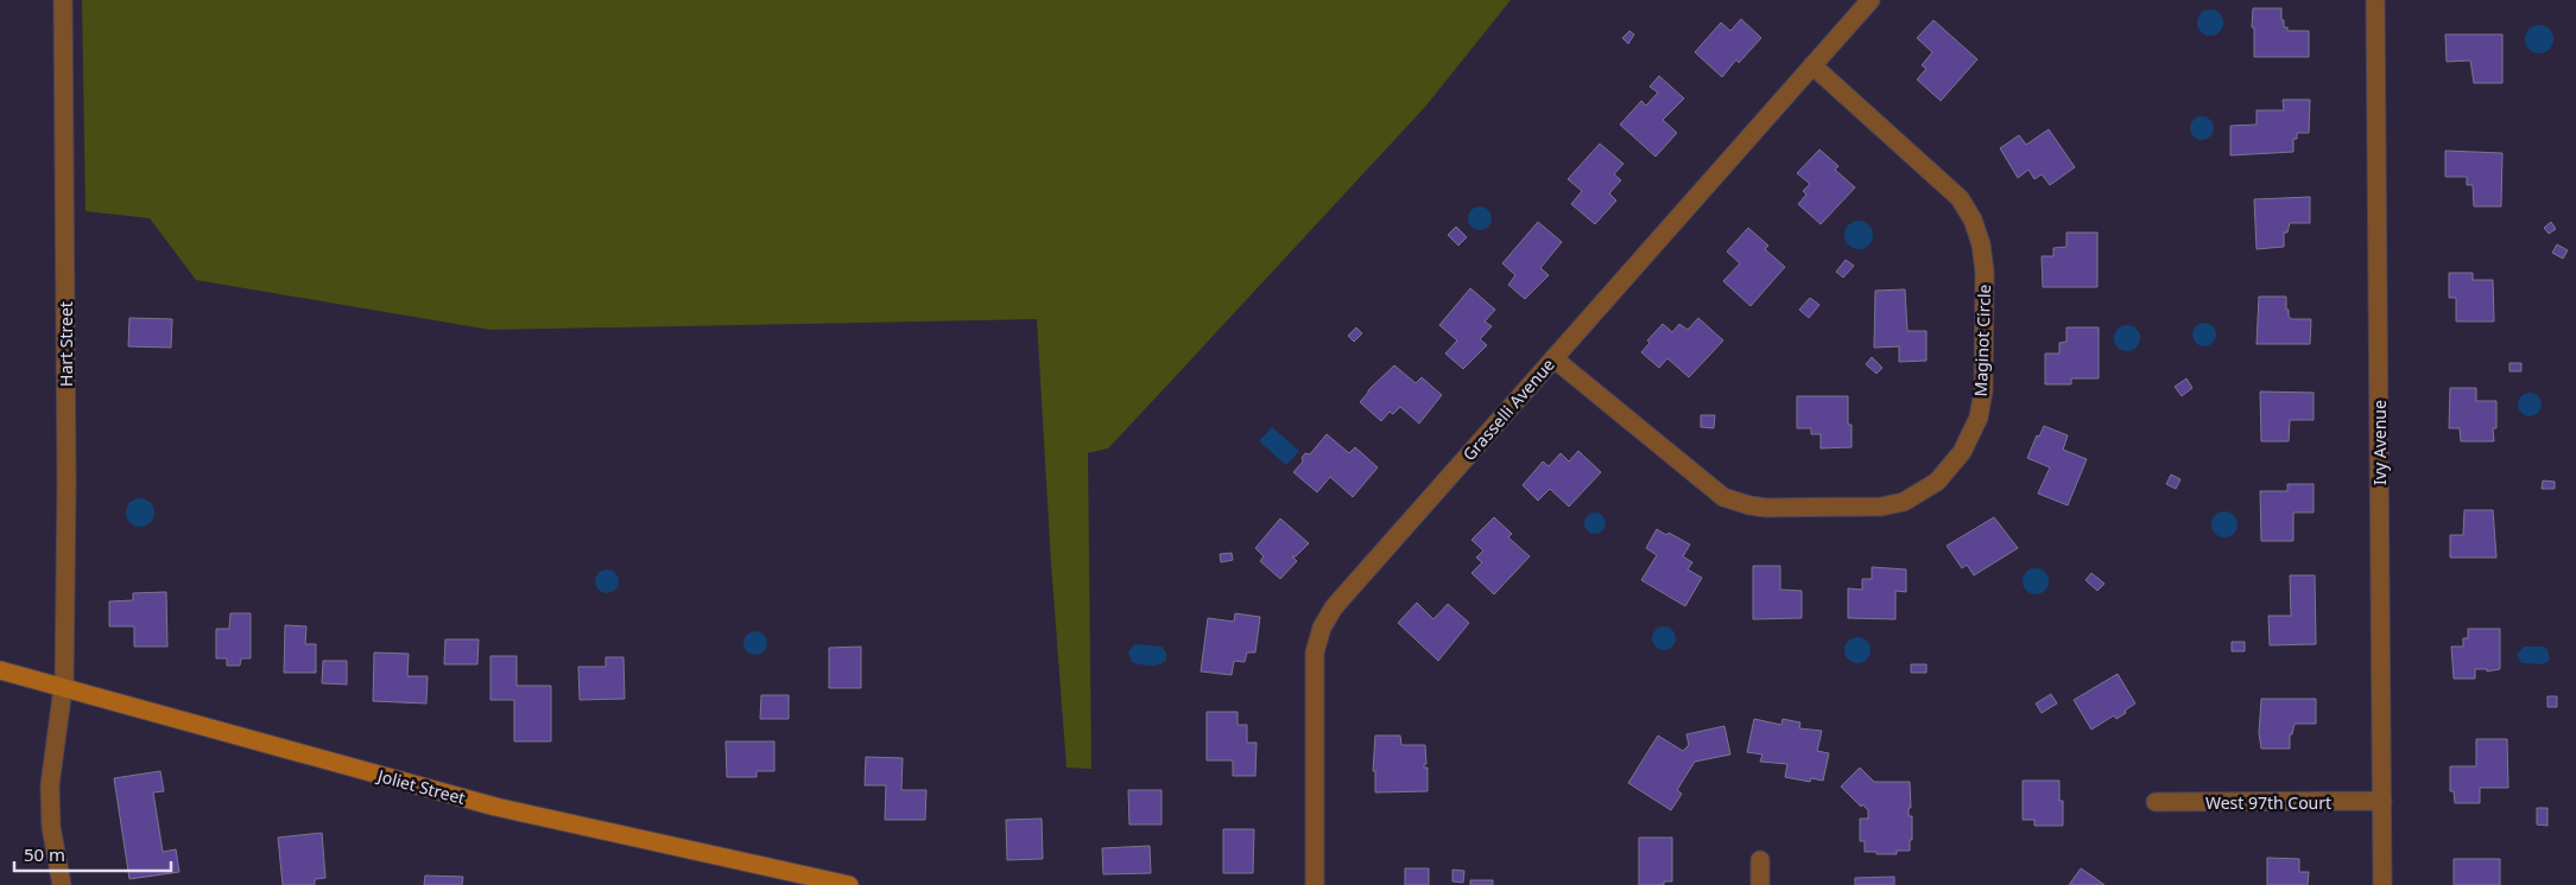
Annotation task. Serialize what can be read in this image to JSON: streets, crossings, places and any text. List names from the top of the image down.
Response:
{
  "streets": {
    "street": [
      "Maginot Circle",
      "Hart Street",
      "Grasselli Avenue",
      "Ivy Avenue",
      "Joliet Street",
      "West 97th Court"
    ]
  },
  "crossings": [
    ["Maginot Circle", "Grasselli Avenue"],
    ["Hart Street", "Joliet Street"],
    ["Ivy Avenue", "West 97th Court"]
  ],
  "scale_bar": "50 m"
}
